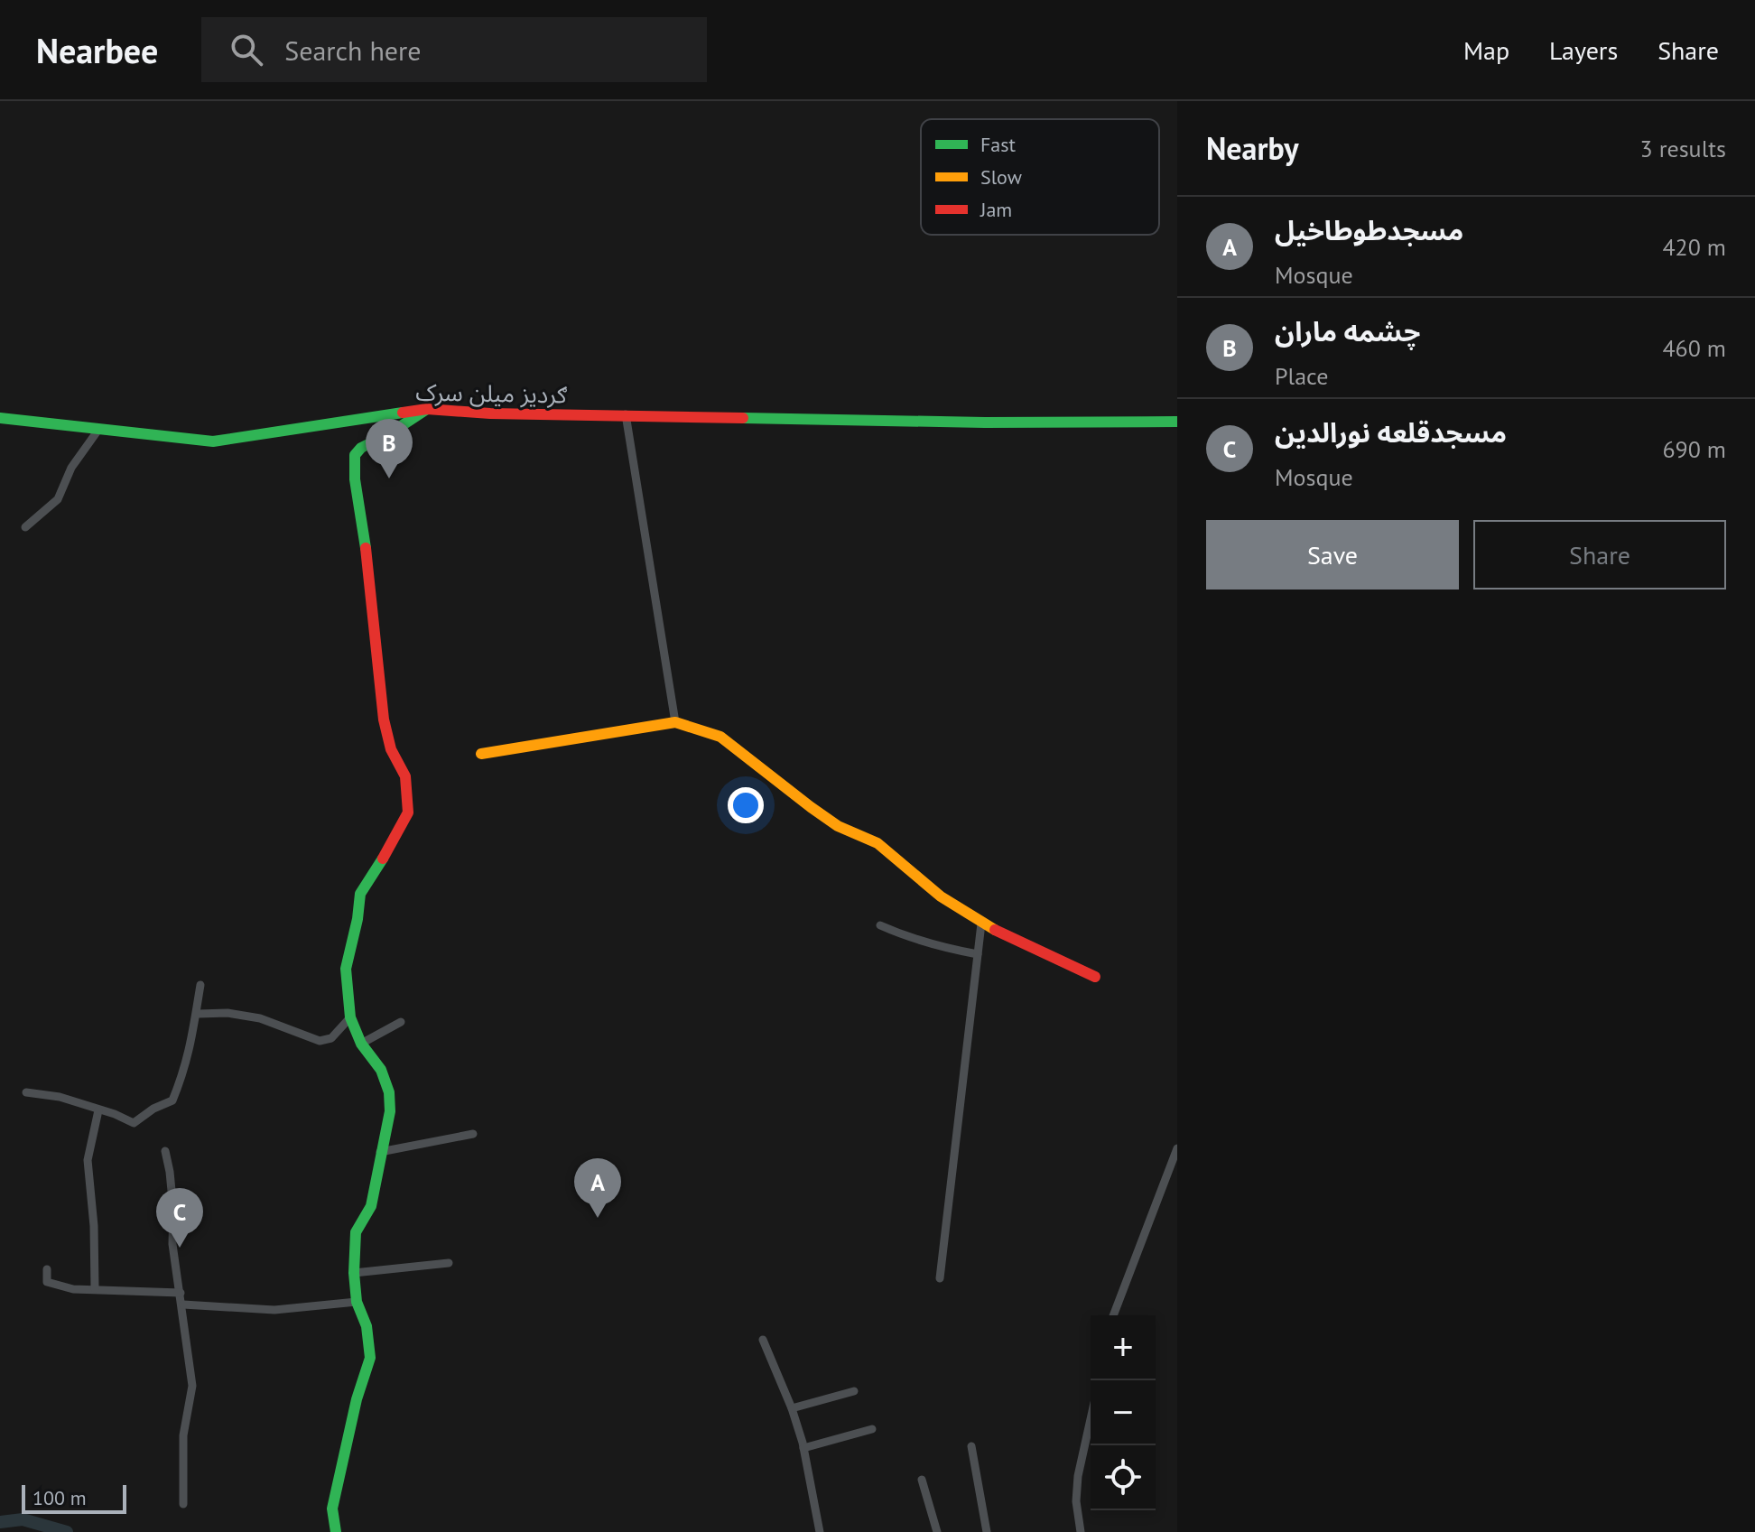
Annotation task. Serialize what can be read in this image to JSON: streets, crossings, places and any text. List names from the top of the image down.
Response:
{
  "streets": {
    "street": ["ګردیز میلن سرک"]
  },
  "legend": ["Fast", "Slow", "Jam"],
  "scale_bar": "100 m",
  "page": {
    "header": "Nearbee",
    "search": "Search here",
    "nav": ["Map", "Layers", "Share"],
    "heading": ["Nearby", "3 results"],
    "list": [
      {
        "mark": "A",
        "name": "مسجدطوطاخیل",
        "note": "Mosque",
        "value": "420 m"
      },
      {
        "mark": "B",
        "name": "چشمه ماران",
        "note": "Place",
        "value": "460 m"
      },
      {
        "mark": "C",
        "name": "مسجدقلعه نورالدین",
        "note": "Mosque",
        "value": "690 m"
      }
    ],
    "pins": ["B", "A", "C"],
    "buttons": ["Save", "Share"],
    "map_buttons": ["+", "−"],
    "scale": "100 m"
  }
}
